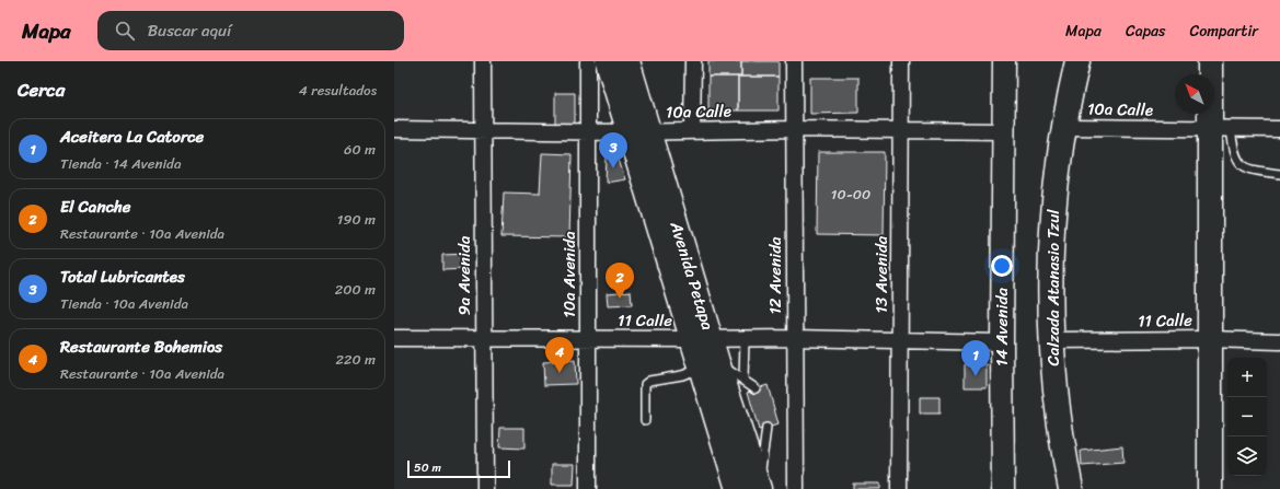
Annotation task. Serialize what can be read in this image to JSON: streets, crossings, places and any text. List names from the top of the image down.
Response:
{
  "streets": {
    "main road": ["Avenida Petapa", "Calzada Atanasio Tzul", "14 Avenida"],
    "street": [
      "10a Calle",
      "10a Avenida",
      "13 Avenida",
      "9a Avenida",
      "12 Avenida",
      "11 Calle"
    ]
  },
  "crossings": [
    ["10a Calle", "10a Avenida"],
    ["10a Calle", "13 Avenida"],
    ["10a Calle", "9a Avenida"],
    ["10a Calle", "Avenida Petapa"],
    ["10a Calle", "12 Avenida"],
    ["10a Calle", "Calzada Atanasio Tzul"],
    ["10a Calle", "14 Avenida"],
    ["10a Avenida", "11 Calle"],
    ["13 Avenida", "11 Calle"],
    ["9a Avenida", "11 Calle"],
    ["Avenida Petapa", "11 Calle"],
    ["12 Avenida", "11 Calle"],
    ["Calzada Atanasio Tzul", "11 Calle"],
    ["11 Calle", "14 Avenida"]
  ],
  "house_numbers": ["10-00"],
  "scale_bar": "50 m",
  "north": "top left",
  "page": {
    "header": "Mapa",
    "search": "Buscar aquí",
    "nav": ["Mapa", "Capas", "Compartir"],
    "heading": ["Cerca", "4 resultados"],
    "list": [
      {
        "mark": "1",
        "name": "Aceitera La Catorce",
        "note": "Tienda · 14 Avenida",
        "value": "60 m"
      },
      {
        "mark": "2",
        "name": "El Canche",
        "note": "Restaurante · 10a Avenida",
        "value": "190 m"
      },
      {
        "mark": "3",
        "name": "Total Lubricantes",
        "note": "Tienda · 10a Avenida",
        "value": "200 m"
      },
      {
        "mark": "4",
        "name": "Restaurante Bohemios",
        "note": "Restaurante · 10a Avenida",
        "value": "220 m"
      }
    ],
    "pins": [
      "3",
      "2",
      "4",
      "1"
    ],
    "map_buttons": ["+", "−"],
    "scale": "50 m"
  }
}
